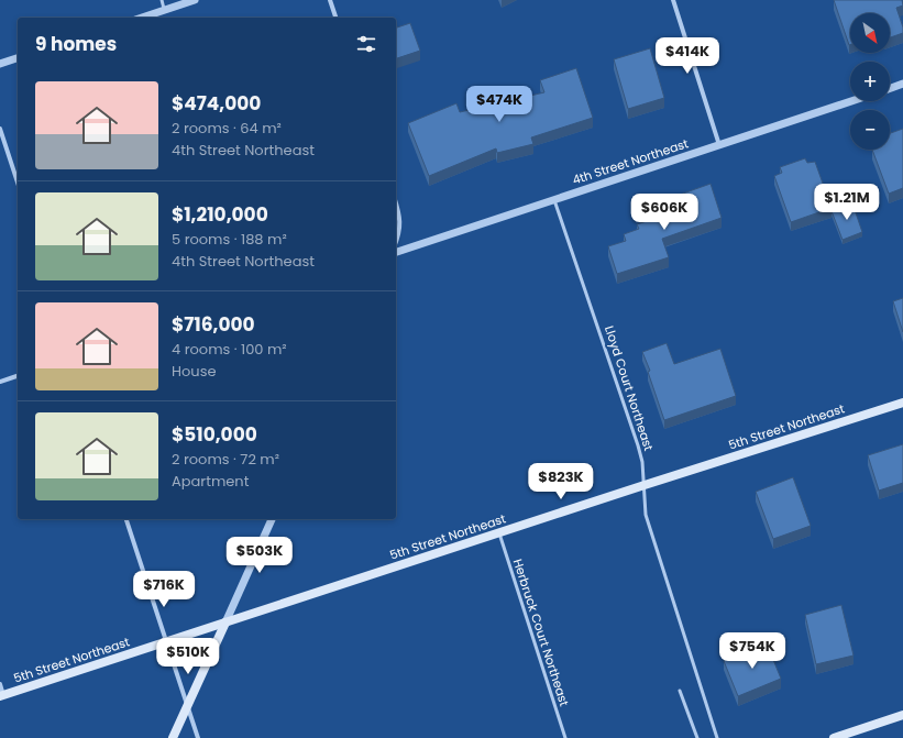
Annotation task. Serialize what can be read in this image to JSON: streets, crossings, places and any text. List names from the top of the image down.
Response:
{
  "streets": {
    "main road": ["5th Street Northeast"],
    "street": ["4th Street Northeast"],
    "lane": ["Lloyd Court Northeast", "Herbruck Court Northeast"]
  },
  "crossings": [
    ["4th Street Northeast", "Lloyd Court Northeast"],
    ["Lloyd Court Northeast", "5th Street Northeast"],
    ["5th Street Northeast", "Herbruck Court Northeast"]
  ],
  "north": "bottom right",
  "page": {
    "map_buttons": ["+", "−"],
    "heading": "9 homes",
    "price": [
      "$414K",
      "$474K",
      "$1.21M",
      "$606K",
      "$823K",
      "$503K",
      "$716K",
      "$754K",
      "$510K"
    ],
    "list": [
      {
        "name": "$474,000",
        "note": "2 rooms · 64 m² · 4th Street Northeast"
      },
      {
        "name": "$1,210,000",
        "note": "5 rooms · 188 m² · 4th Street Northeast"
      },
      {
        "name": "$716,000",
        "note": "4 rooms · 100 m² · House"
      },
      {
        "name": "$510,000",
        "note": "2 rooms · 72 m² · Apartment"
      }
    ]
  }
}
